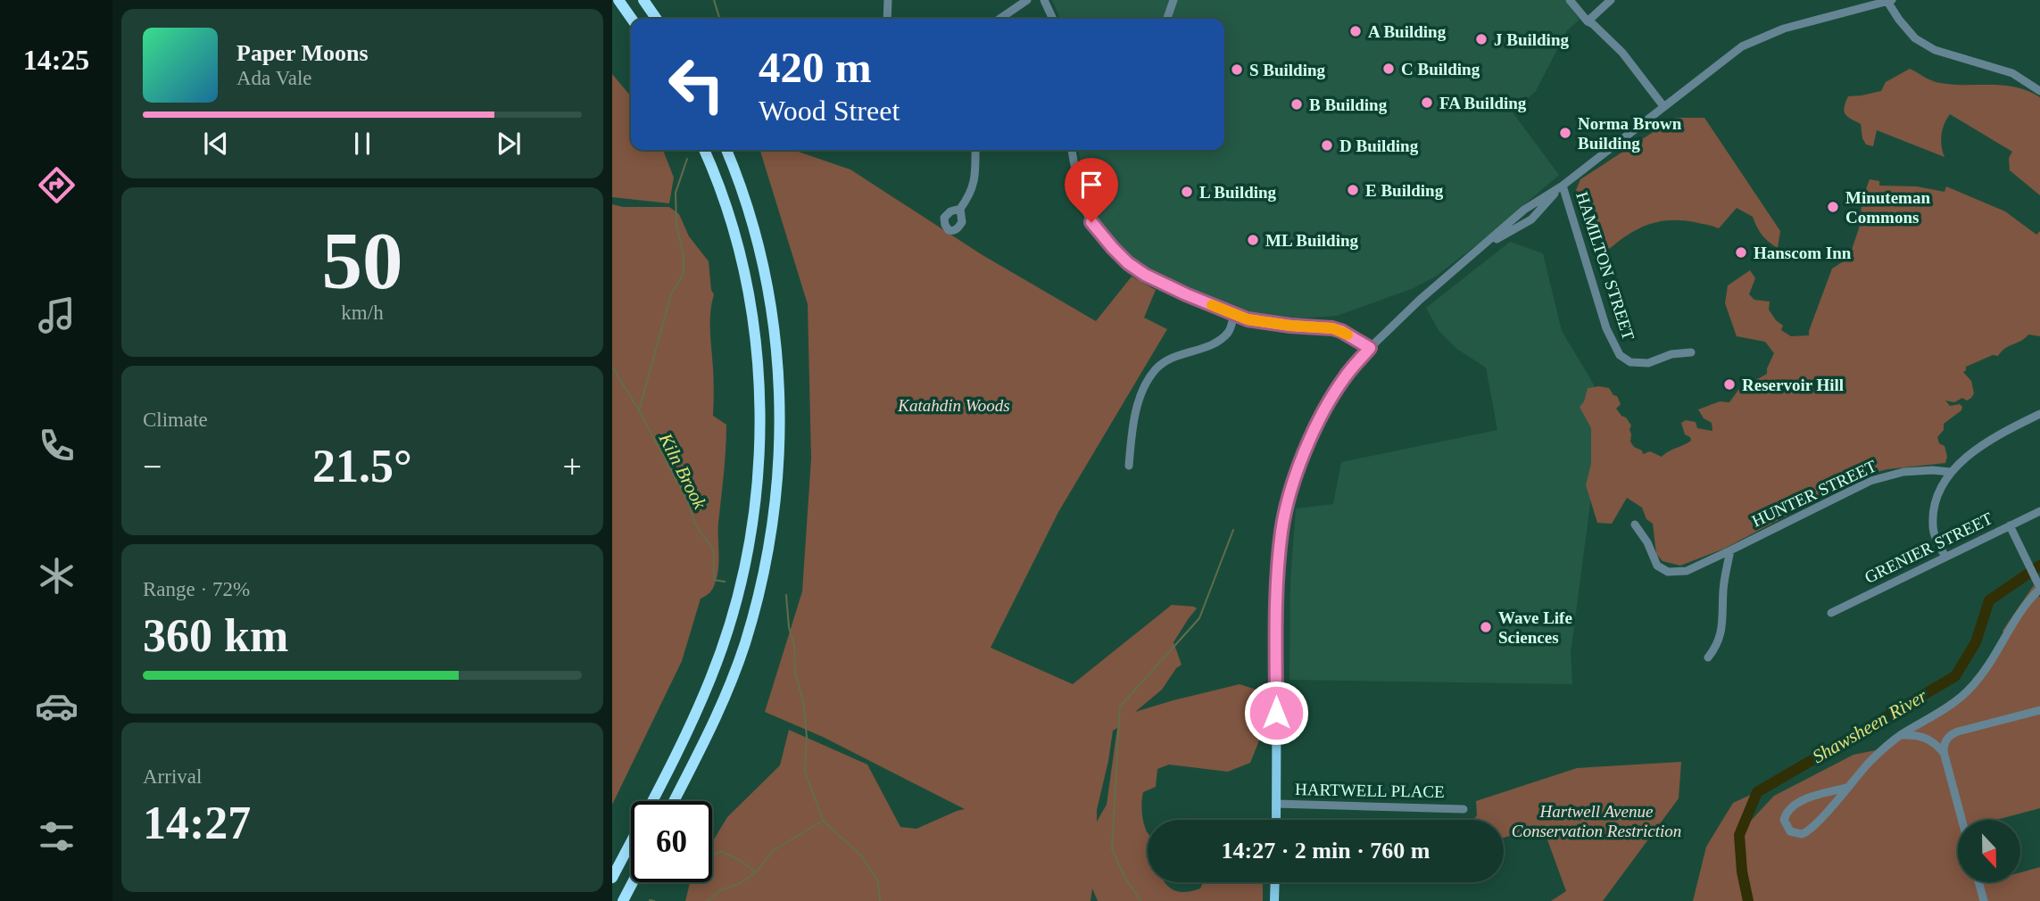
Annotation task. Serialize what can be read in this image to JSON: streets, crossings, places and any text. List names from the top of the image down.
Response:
{
  "streets": {
    "street": [
      "HAMILTON STREET",
      "HUNTER STREET",
      "GRENIER STREET",
      "HARTWELL PLACE"
    ]
  },
  "water": ["Kiln Brook", "Shawsheen River"],
  "parks": ["Katahdin Woods", "Hartwell Avenue Conservation Restriction"],
  "places": [
    "A Building",
    "J Building",
    "C Building",
    "S Building",
    "FA Building",
    "B Building",
    "Norma Brown Building",
    "D Building",
    "E Building",
    "L Building",
    "Minuteman Commons",
    "ML Building",
    "Hanscom Inn",
    "Reservoir Hill",
    "Wave Life Sciences"
  ],
  "north": "bottom",
  "page": {
    "tabs": "14:25",
    "turn": ["420 m", "Wood Street"],
    "song": ["Paper Moons", "Ada Vale"],
    "tile": [
      ["50", "km/h"],
      "Climate",
      ["Range · 72%", "360 km"],
      ["Arrival", "14:27"]
    ],
    "heat": ["−", "21.5°", "+"],
    "limit": "60",
    "trip": "14:27 · 2 min · 760 m"
  }
}
